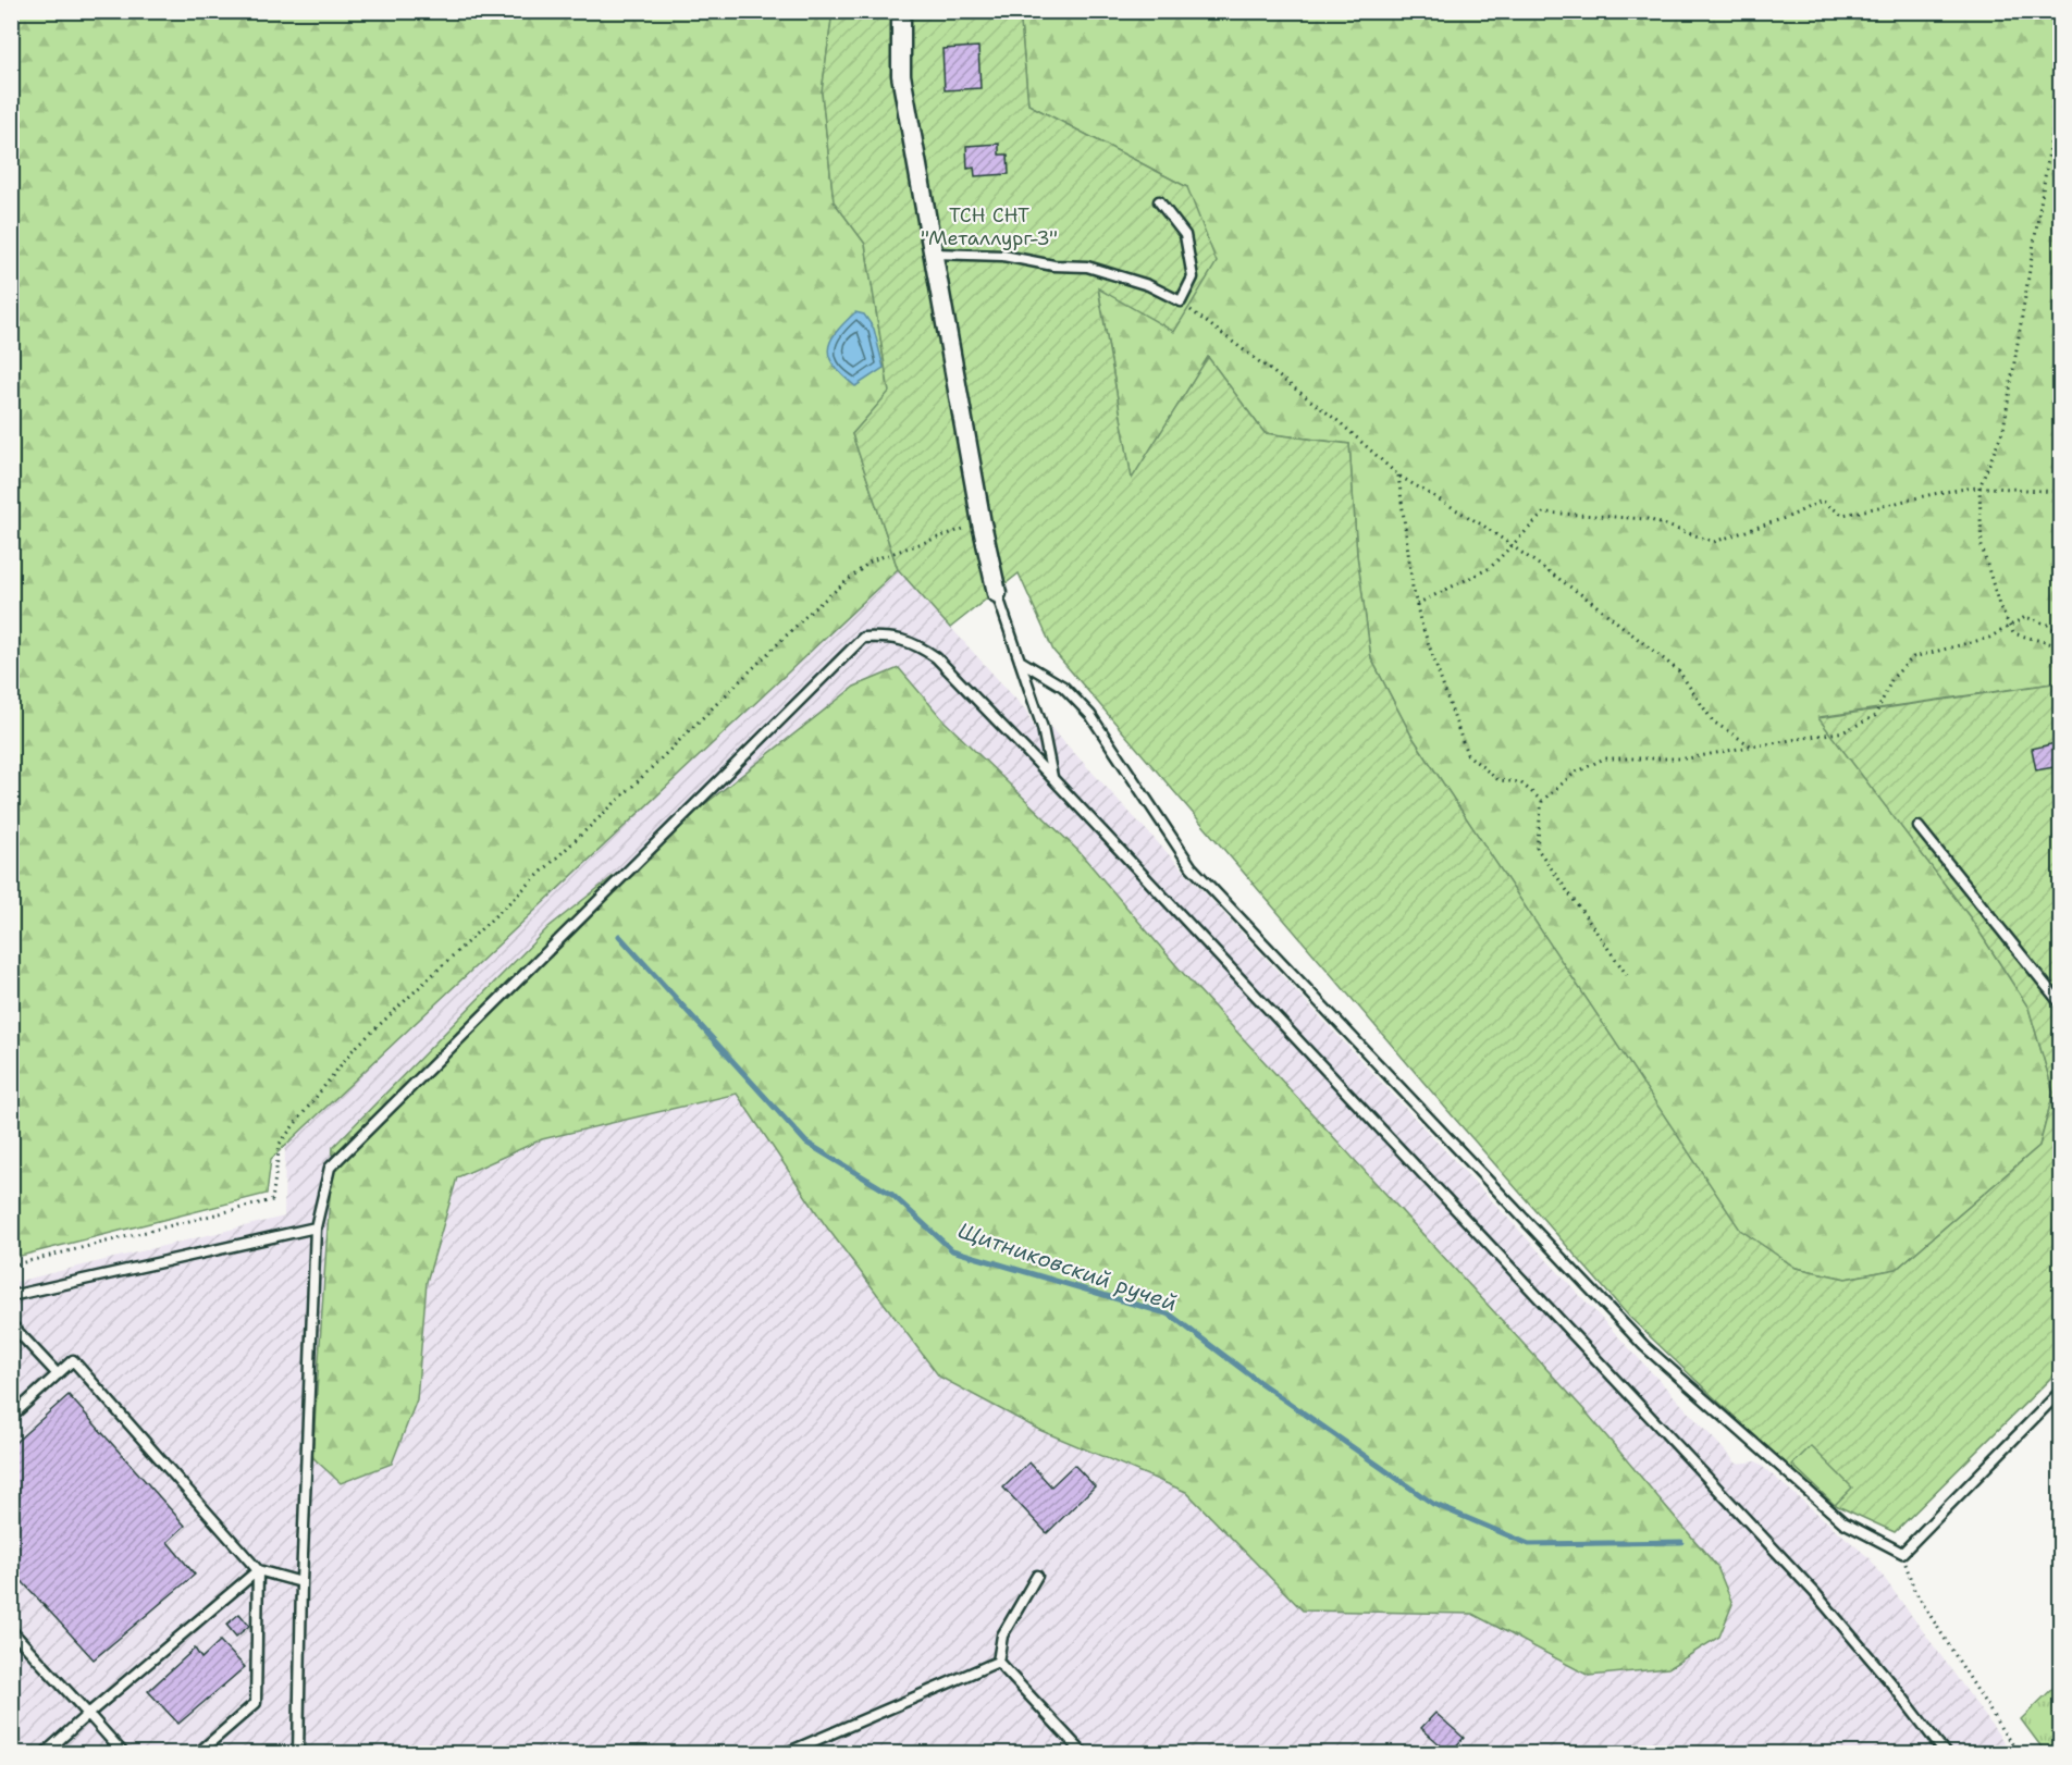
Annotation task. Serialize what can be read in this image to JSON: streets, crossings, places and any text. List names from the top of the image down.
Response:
{
  "water": ["Щитниковский ручей"],
  "parks": ["ТСН СНТ \"Металлург-3\""]
}
